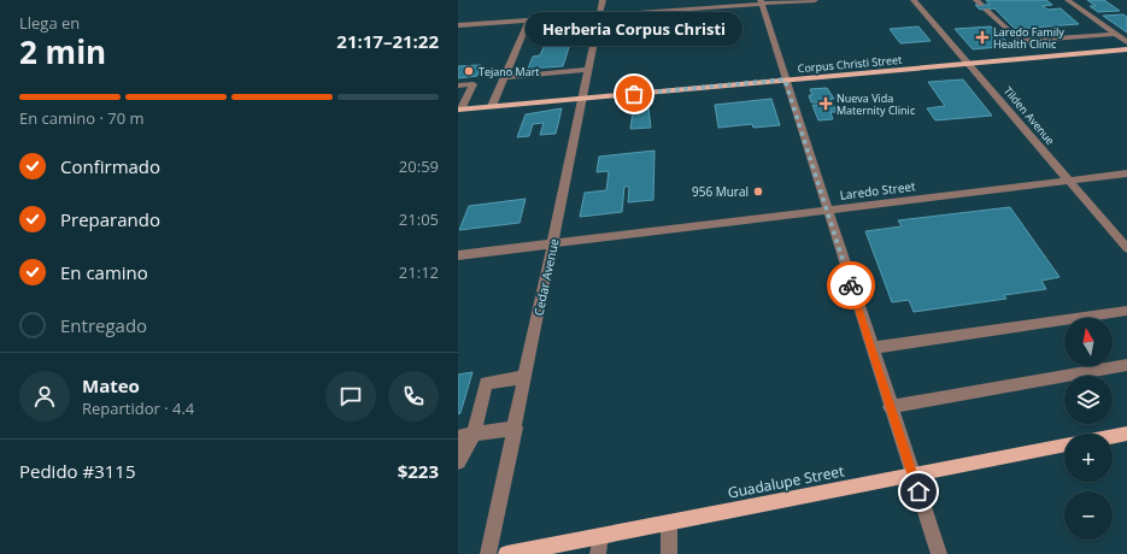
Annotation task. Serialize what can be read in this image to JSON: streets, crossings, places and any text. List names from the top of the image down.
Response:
{
  "streets": {
    "main road": ["Corpus Christi Street", "Guadalupe Street"],
    "street": ["Tilden Avenue", "Laredo Street", "Cedar Avenue"]
  },
  "crossings": [
    ["Corpus Christi Street", "Tilden Avenue"],
    ["Corpus Christi Street", "Cedar Avenue"],
    ["Tilden Avenue", "Laredo Street"],
    ["Laredo Street", "Cedar Avenue"]
  ],
  "places": {
    "health": ["Laredo Family Health Clinic", "Nueva Vida Maternity Clinic"],
    "other": ["Tejano Mart", "Herberia Corpus Christi", "956 Mural"]
  },
  "north": "top",
  "page": {
    "heading": ["2 min", "Llega en", "21:17–21:22"],
    "panel": [
      "Mateo",
      "Repartidor · 4.4",
      "Pedido #3115",
      "$223"
    ],
    "bubble": "Herberia Corpus Christi",
    "bar": "En camino · 70 m",
    "list": [
      ["Confirmado", "20:59"],
      ["Preparando", "21:05"],
      ["En camino", "21:12"],
      "Entregado"
    ],
    "map_buttons": ["+", "−"]
  }
}
